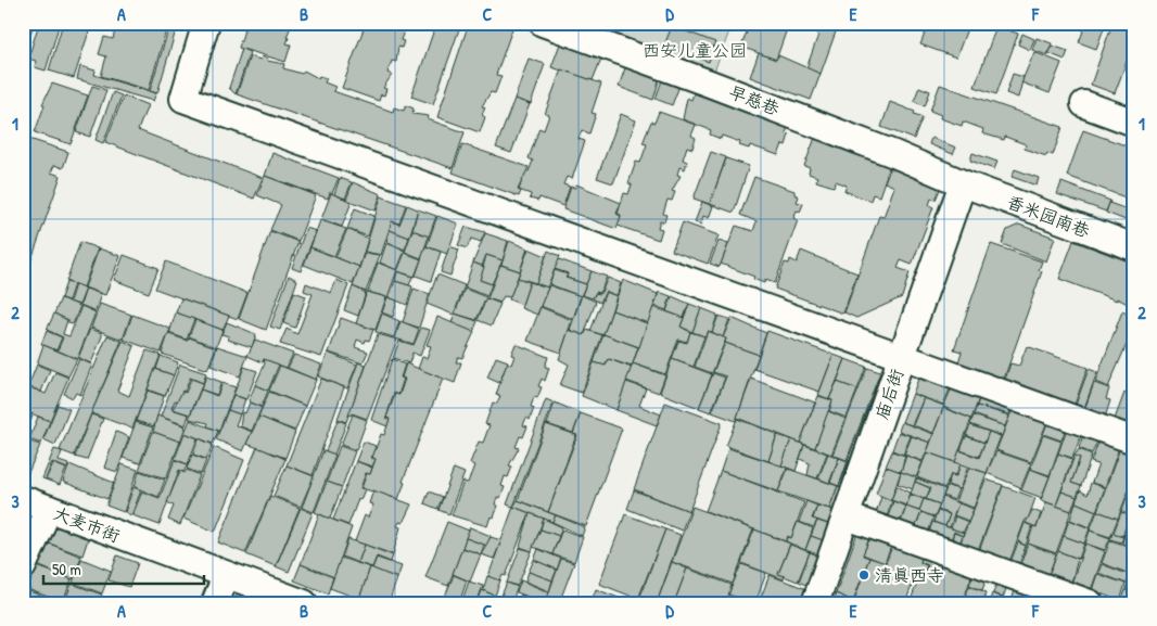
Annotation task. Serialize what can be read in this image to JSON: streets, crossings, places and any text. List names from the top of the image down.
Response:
{
  "streets": {
    "street": [
      "早慈巷",
      "香米园南巷",
      "庙后街",
      "大麦市街"
    ]
  },
  "crossings": [
    ["早慈巷", "香米园南巷"],
    ["早慈巷", "庙后街"],
    ["香米园南巷", "庙后街"]
  ],
  "parks": ["西安儿童公园"],
  "places": ["清真西寺"],
  "scale_bar": "50 m",
  "grid": {
    "columns": [
      "A",
      "B",
      "C",
      "D",
      "E",
      "F"
    ],
    "rows": ["1", "2", "3"]
  }
}
